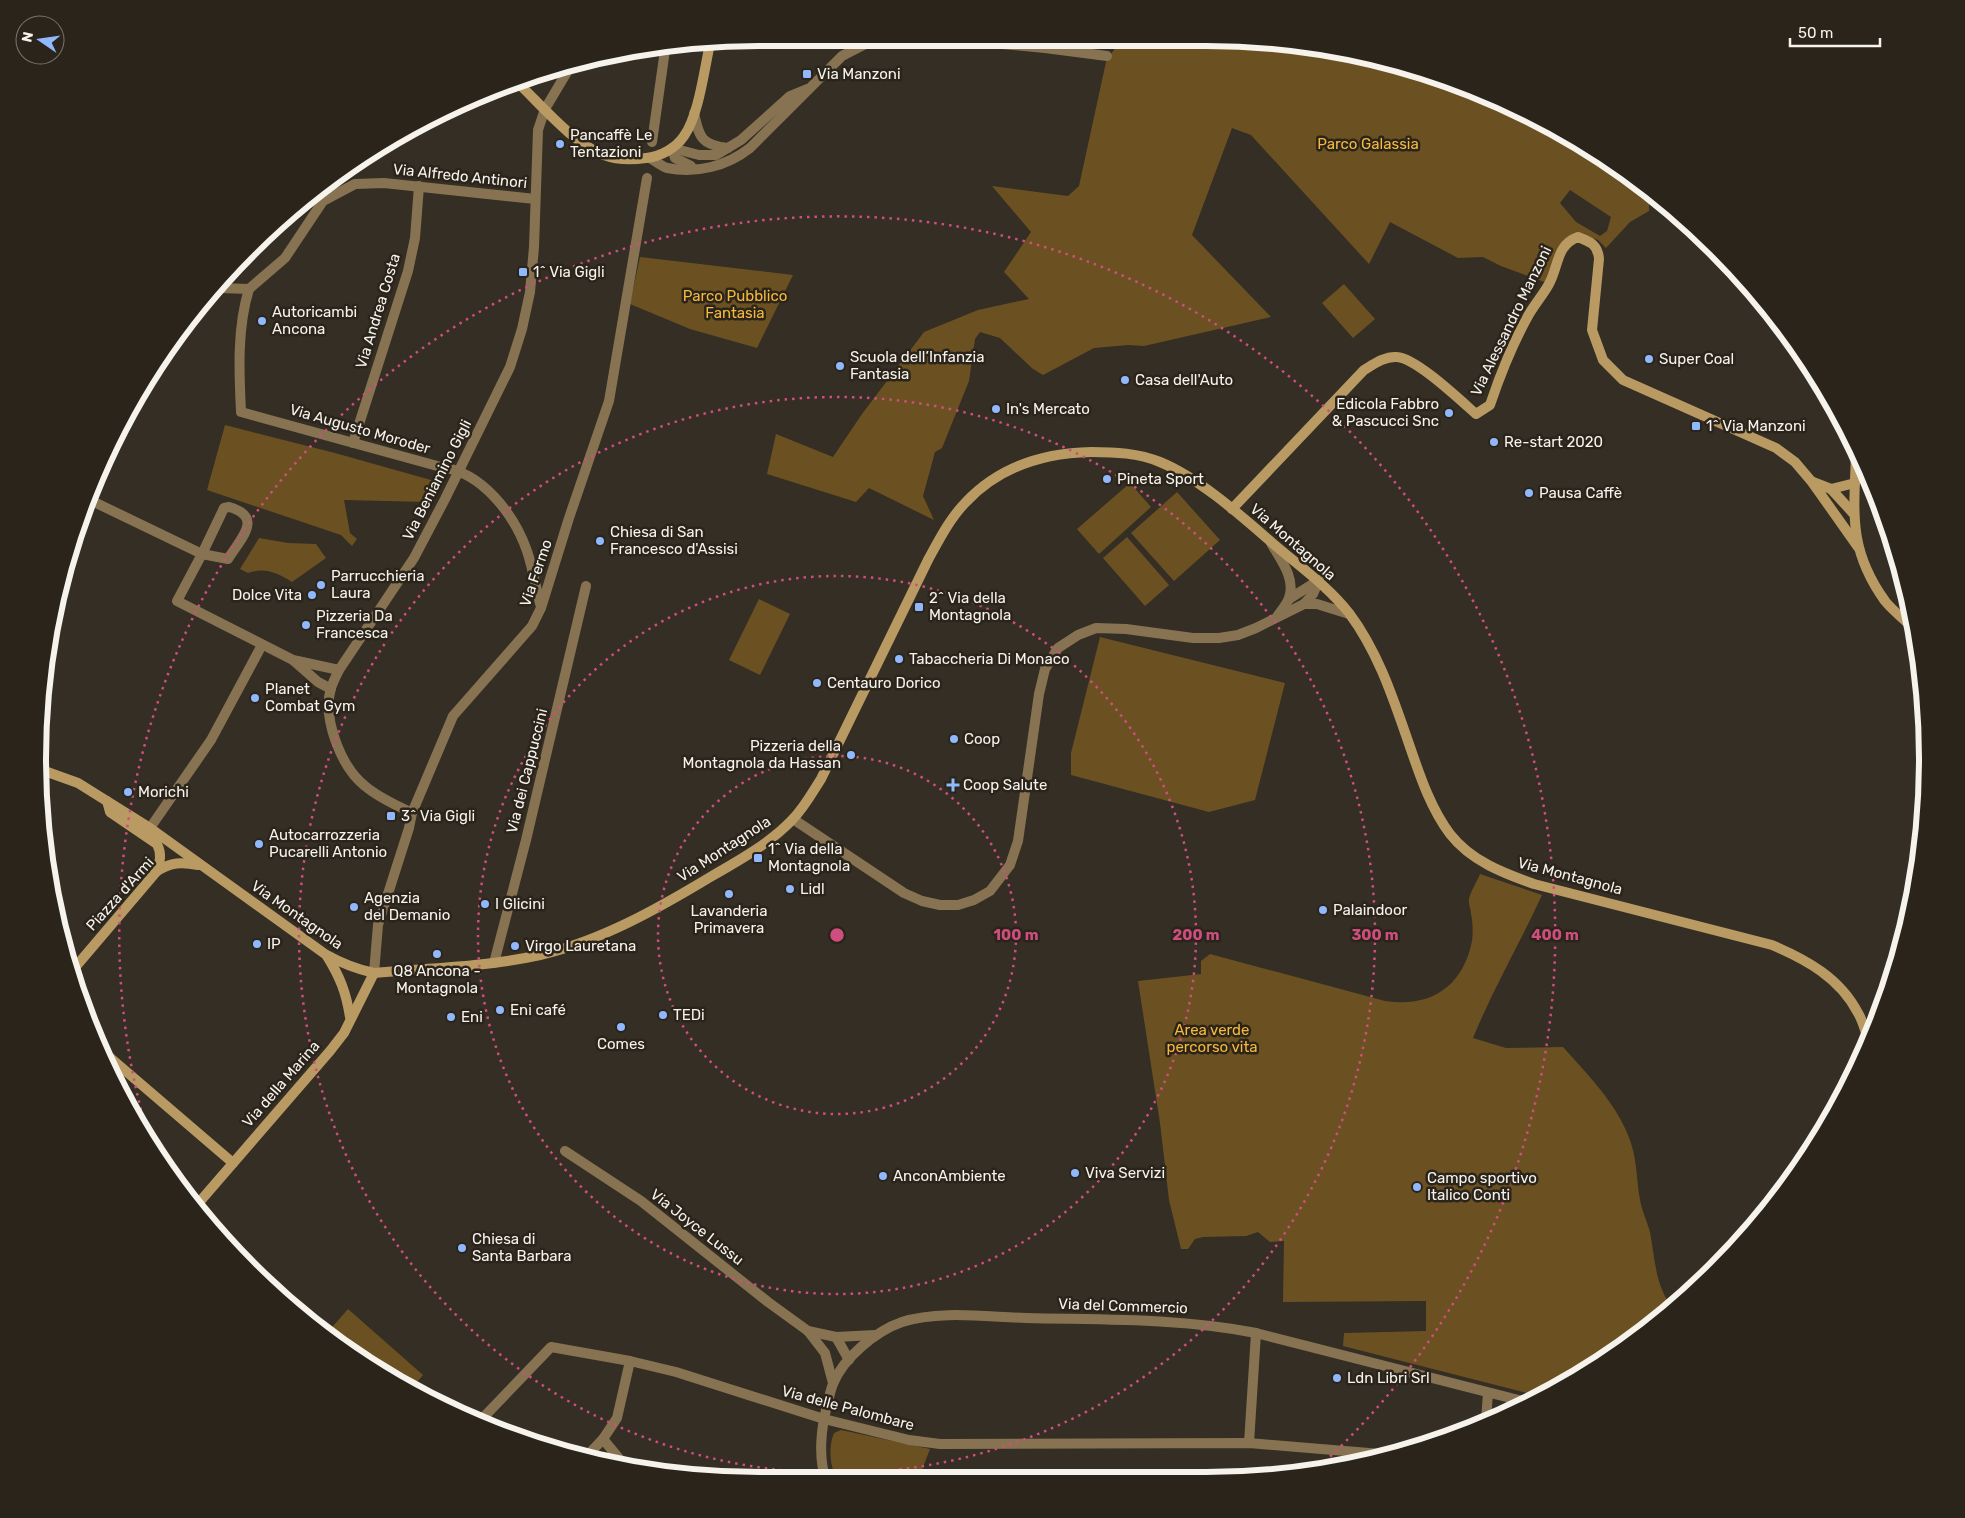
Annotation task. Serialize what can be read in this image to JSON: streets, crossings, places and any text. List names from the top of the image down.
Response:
{
  "streets": {
    "main road": [
      "Via Alessandro Manzoni",
      "Via Montagnola",
      "Piazza d'Armi",
      "Via della Marina"
    ],
    "street": [
      "Via Alfredo Antinori",
      "Via Andrea Costa",
      "Via Augusto Moroder",
      "Via Beniamino Gigli",
      "Via Fermo",
      "Via dei Cappuccini",
      "Via Joyce Lussu",
      "Via del Commercio",
      "Via delle Palombare"
    ]
  },
  "crossings": [
    ["Via Alfredo Antinori", "Via Andrea Costa"],
    ["Via Alfredo Antinori", "Via Augusto Moroder"],
    ["Via Alfredo Antinori", "Via Beniamino Gigli"],
    ["Via Andrea Costa", "Via Augusto Moroder"],
    ["Via Alessandro Manzoni", "Via Montagnola"],
    ["Via Augusto Moroder", "Via Beniamino Gigli"],
    ["Via Augusto Moroder", "Via Fermo"],
    ["Via Beniamino Gigli", "Via Fermo"],
    ["Via Montagnola", "Via Fermo"],
    ["Via Montagnola", "Via dei Cappuccini"],
    ["Via Montagnola", "Piazza d'Armi"],
    ["Via Montagnola", "Via della Marina"],
    ["Via Fermo", "Via della Marina"],
    ["Via Joyce Lussu", "Via del Commercio"],
    ["Via del Commercio", "Via delle Palombare"]
  ],
  "parks": ["Parco Galassia", "Parco Pubblico Fantasia", "Area verde percorso vita"],
  "places": {
    "transit": [
      "Via Manzoni",
      "1^ Via Gigli",
      "1^ Via Manzoni",
      "2^ Via della Montagnola",
      "3^ Via Gigli",
      "1^ Via della Montagnola"
    ],
    "other": [
      "Pancaffè Le Tentazioni",
      "Autoricambi Ancona",
      "Super Coal",
      "Scuola dell’Infanzia Fantasia",
      "Casa dell'Auto",
      "In's Mercato",
      "Edicola Fabbro & Pascucci Snc",
      "Re-start 2020",
      "Pineta Sport",
      "Pausa Caffè",
      "Chiesa di San Francesco d'Assisi",
      "Parrucchieria Laura",
      "Dolce Vita",
      "Pizzeria Da Francesca",
      "Tabaccheria Di Monaco",
      "Centauro Dorico",
      "Planet Combat Gym",
      "Coop",
      "Pizzeria della Montagnola da Hassan",
      "Morichi",
      "Autocarrozzeria Pucarelli Antonio",
      "Lidl",
      "Lavanderia Primavera",
      "I Glicini",
      "Agenzia del Demanio",
      "Palaindoor",
      "IP",
      "Virgo Lauretana",
      "Q8 Ancona - Montagnola",
      "Eni café",
      "TEDi",
      "Eni",
      "Comes",
      "Viva Servizi",
      "AnconAmbiente",
      "Campo sportivo Italico Conti",
      "Chiesa di Santa Barbara",
      "Ldn Libri Srl"
    ],
    "health": ["Coop Salute"]
  },
  "scale_bar": "50 m",
  "north": "left",
  "rings": [
    "100 m",
    "200 m",
    "300 m",
    "400 m"
  ]
}
